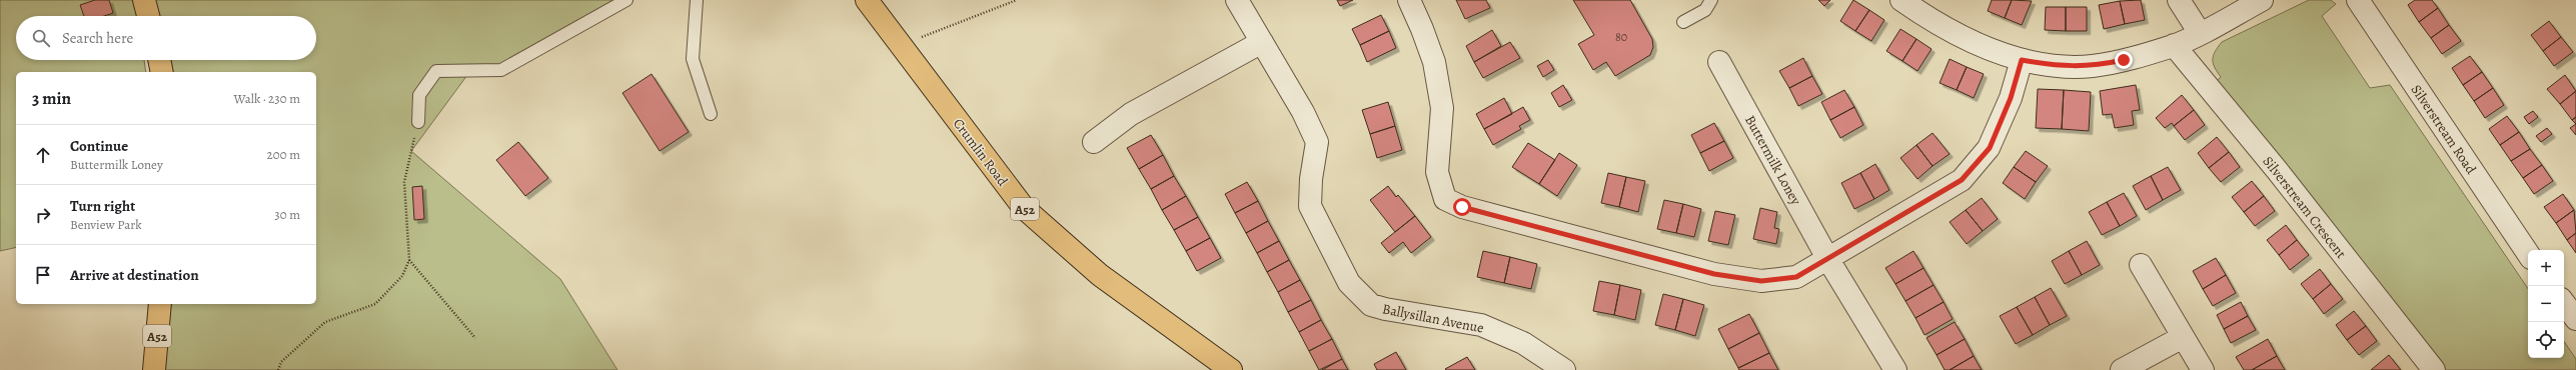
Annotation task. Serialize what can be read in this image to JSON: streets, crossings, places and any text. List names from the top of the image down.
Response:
{
  "streets": {
    "main road": ["Crumlin Road", "A52"],
    "street": [
      "Silverstream Road",
      "Buttermilk Loney",
      "Silverstream Crescent",
      "Ballysillan Avenue"
    ]
  },
  "house_numbers": ["80"],
  "page": {
    "search": "Search here",
    "heading": ["3 min", "Walk · 230 m"],
    "list": [
      ["Continue", "Buttermilk Loney", "200 m"],
      ["Turn right", "Benview Park", "30 m"],
      "Arrive at destination"
    ],
    "map_buttons": ["+", "−"]
  }
}
